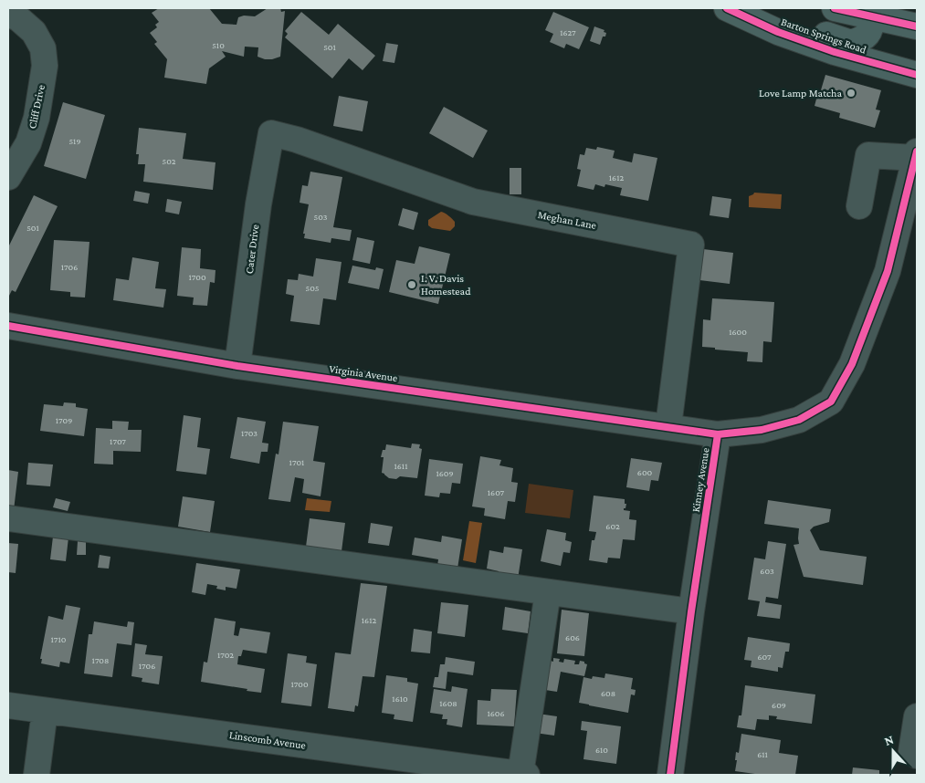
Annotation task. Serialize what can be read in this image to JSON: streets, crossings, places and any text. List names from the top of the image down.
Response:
{
  "streets": {
    "main road": ["Barton Springs Road"],
    "street": [
      "Cliff Drive",
      "Meghan Lane",
      "Cater Drive",
      "Virginia Avenue",
      "Kinney Avenue",
      "Linscomb Avenue"
    ]
  },
  "crossings": [
    ["Meghan Lane", "Cater Drive"],
    ["Meghan Lane", "Virginia Avenue"],
    ["Cater Drive", "Virginia Avenue"],
    ["Virginia Avenue", "Kinney Avenue"]
  ],
  "places": ["Love Lamp Matcha", "I. V. Davis Homestead"],
  "house_numbers": [
    "1627",
    "510",
    "501",
    "519",
    "502",
    "1612",
    "503",
    "501",
    "1706",
    "1700",
    "505",
    "1600",
    "1709",
    "1703",
    "1707",
    "1701",
    "1611",
    "600",
    "1609",
    "1607",
    "602",
    "603",
    "1612",
    "606",
    "1710",
    "1702",
    "607",
    "1708",
    "1706",
    "1700",
    "608",
    "1610",
    "1608",
    "609",
    "1606",
    "610",
    "611"
  ],
  "north": "top"
}
